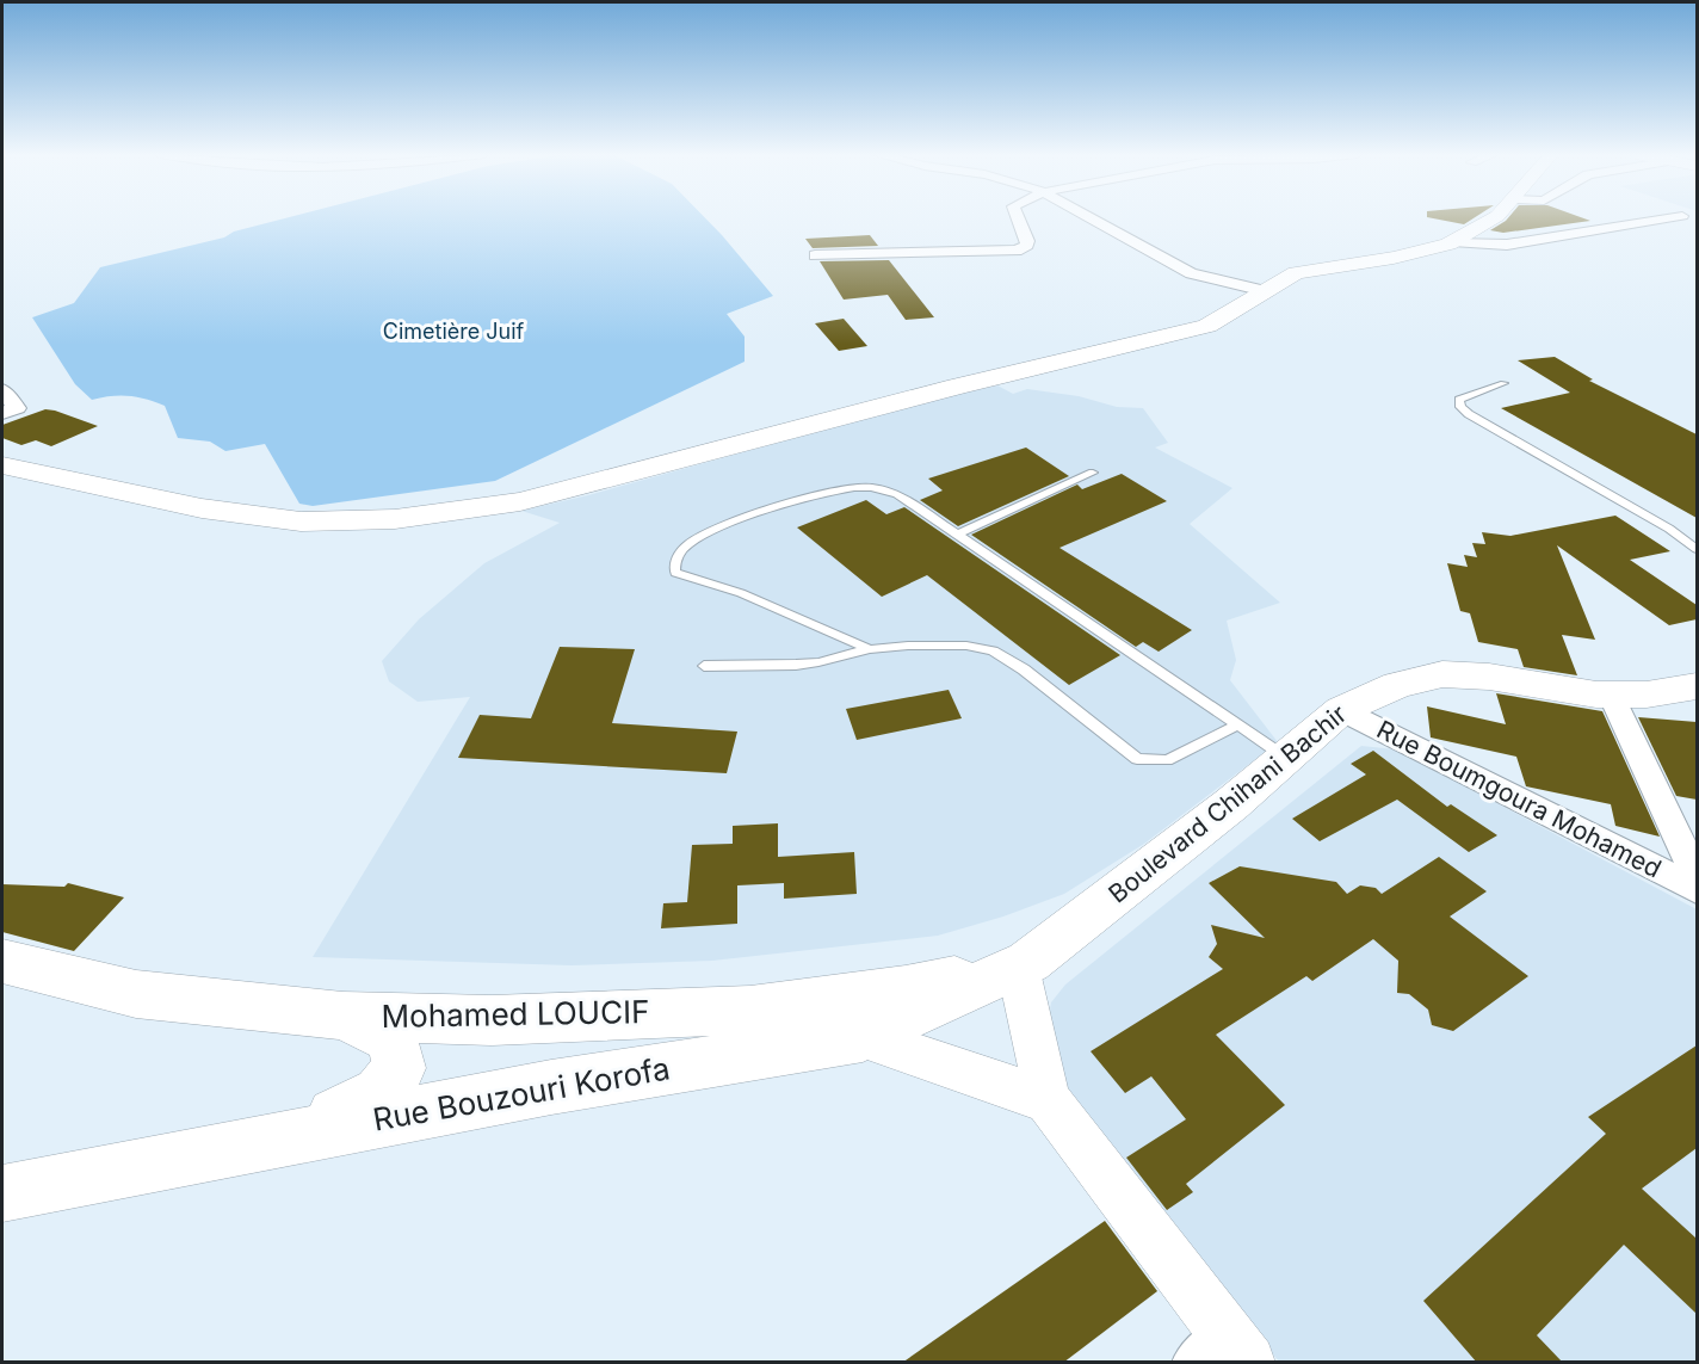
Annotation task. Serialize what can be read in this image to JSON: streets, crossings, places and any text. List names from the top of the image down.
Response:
{
  "streets": {
    "main road": ["Boulevard Chihani Bachir", "Mohamed LOUCIF", "Rue Bouzouri Korofa"],
    "street": ["Rue Boumgoura Mohamed"]
  },
  "crossings": [
    ["Rue Boumgoura Mohamed", "Boulevard Chihani Bachir"],
    ["Boulevard Chihani Bachir", "Mohamed LOUCIF"],
    ["Boulevard Chihani Bachir", "Rue Bouzouri Korofa"],
    ["Mohamed LOUCIF", "Rue Bouzouri Korofa"]
  ],
  "parks": ["Cimetière Juif"]
}
